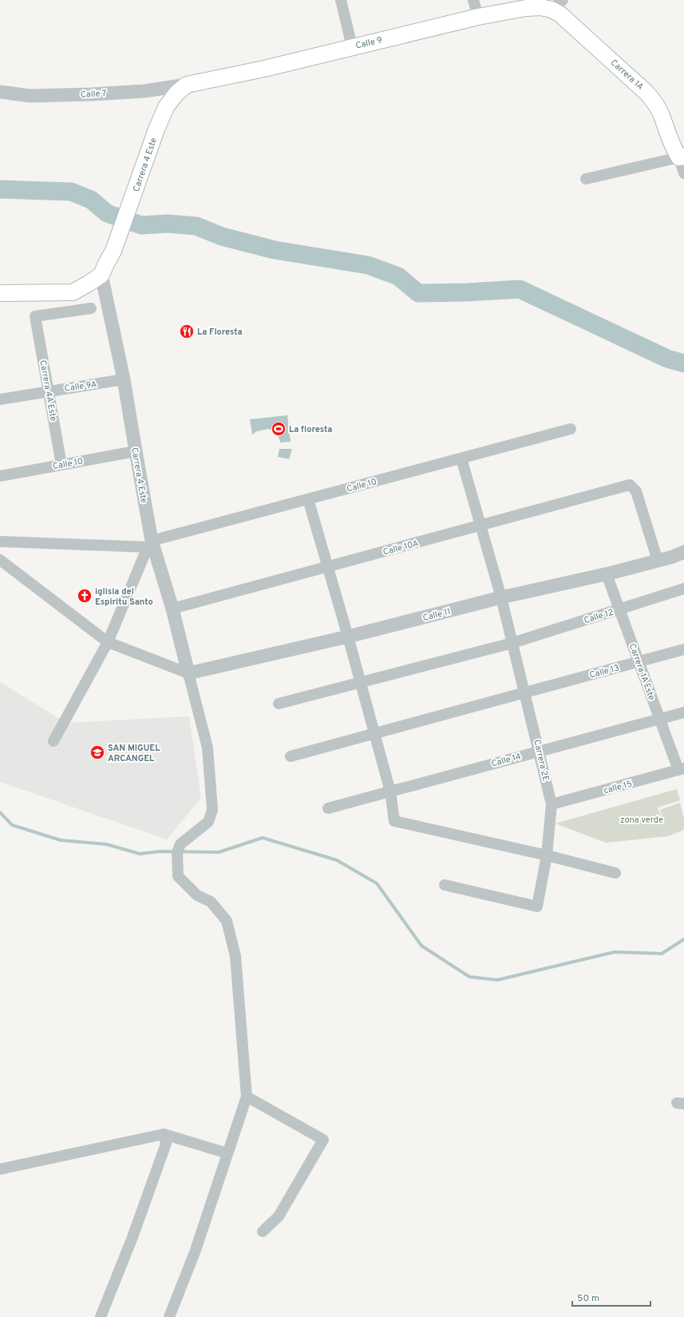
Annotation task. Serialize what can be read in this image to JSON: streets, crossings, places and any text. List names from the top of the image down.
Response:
{
  "streets": {
    "main road": ["Calle 9", "Carrera 1A", "Carrera 4 Este"],
    "street": [
      "Calle 7",
      "Calle 9A",
      "Carrera 4A Este",
      "Calle 10",
      "Calle 10A",
      "Calle 11",
      "Calle 12",
      "Calle 13",
      "Carrera 1A Este",
      "Calle 14",
      "Carrera 2E",
      "calle 15"
    ]
  },
  "crossings": [
    ["Calle 9", "Carrera 1A"],
    ["Calle 9", "Calle 7"],
    ["Calle 9", "Carrera 4 Este"],
    ["Calle 7", "Carrera 4 Este"],
    ["Carrera 4 Este", "Calle 9A"],
    ["Carrera 4 Este", "Calle 10"],
    ["Carrera 4 Este", "Calle 10A"],
    ["Carrera 4 Este", "Calle 11"],
    ["Calle 9A", "Carrera 4A Este"],
    ["Carrera 4A Este", "Calle 10"],
    ["Calle 10", "Carrera 2E"],
    ["Calle 10A", "Calle 11"],
    ["Calle 10A", "Carrera 2E"],
    ["Calle 11", "Carrera 1A Este"],
    ["Calle 11", "Carrera 2E"],
    ["Calle 12", "Carrera 1A Este"],
    ["Calle 12", "Carrera 2E"],
    ["Calle 13", "Carrera 1A Este"],
    ["Calle 13", "Carrera 2E"],
    ["Carrera 1A Este", "Calle 14"],
    ["Carrera 1A Este", "calle 15"],
    ["Calle 14", "Carrera 2E"],
    ["Carrera 2E", "calle 15"]
  ],
  "parks": ["zona verde"],
  "places": {
    "restaurant": ["La Floresta"],
    "sports": ["La floresta"],
    "church": ["iglisia del Espiritu Santo"],
    "school or university": ["SAN MIGUEL ARCANGEL"]
  },
  "scale_bar": "50 m"
}
